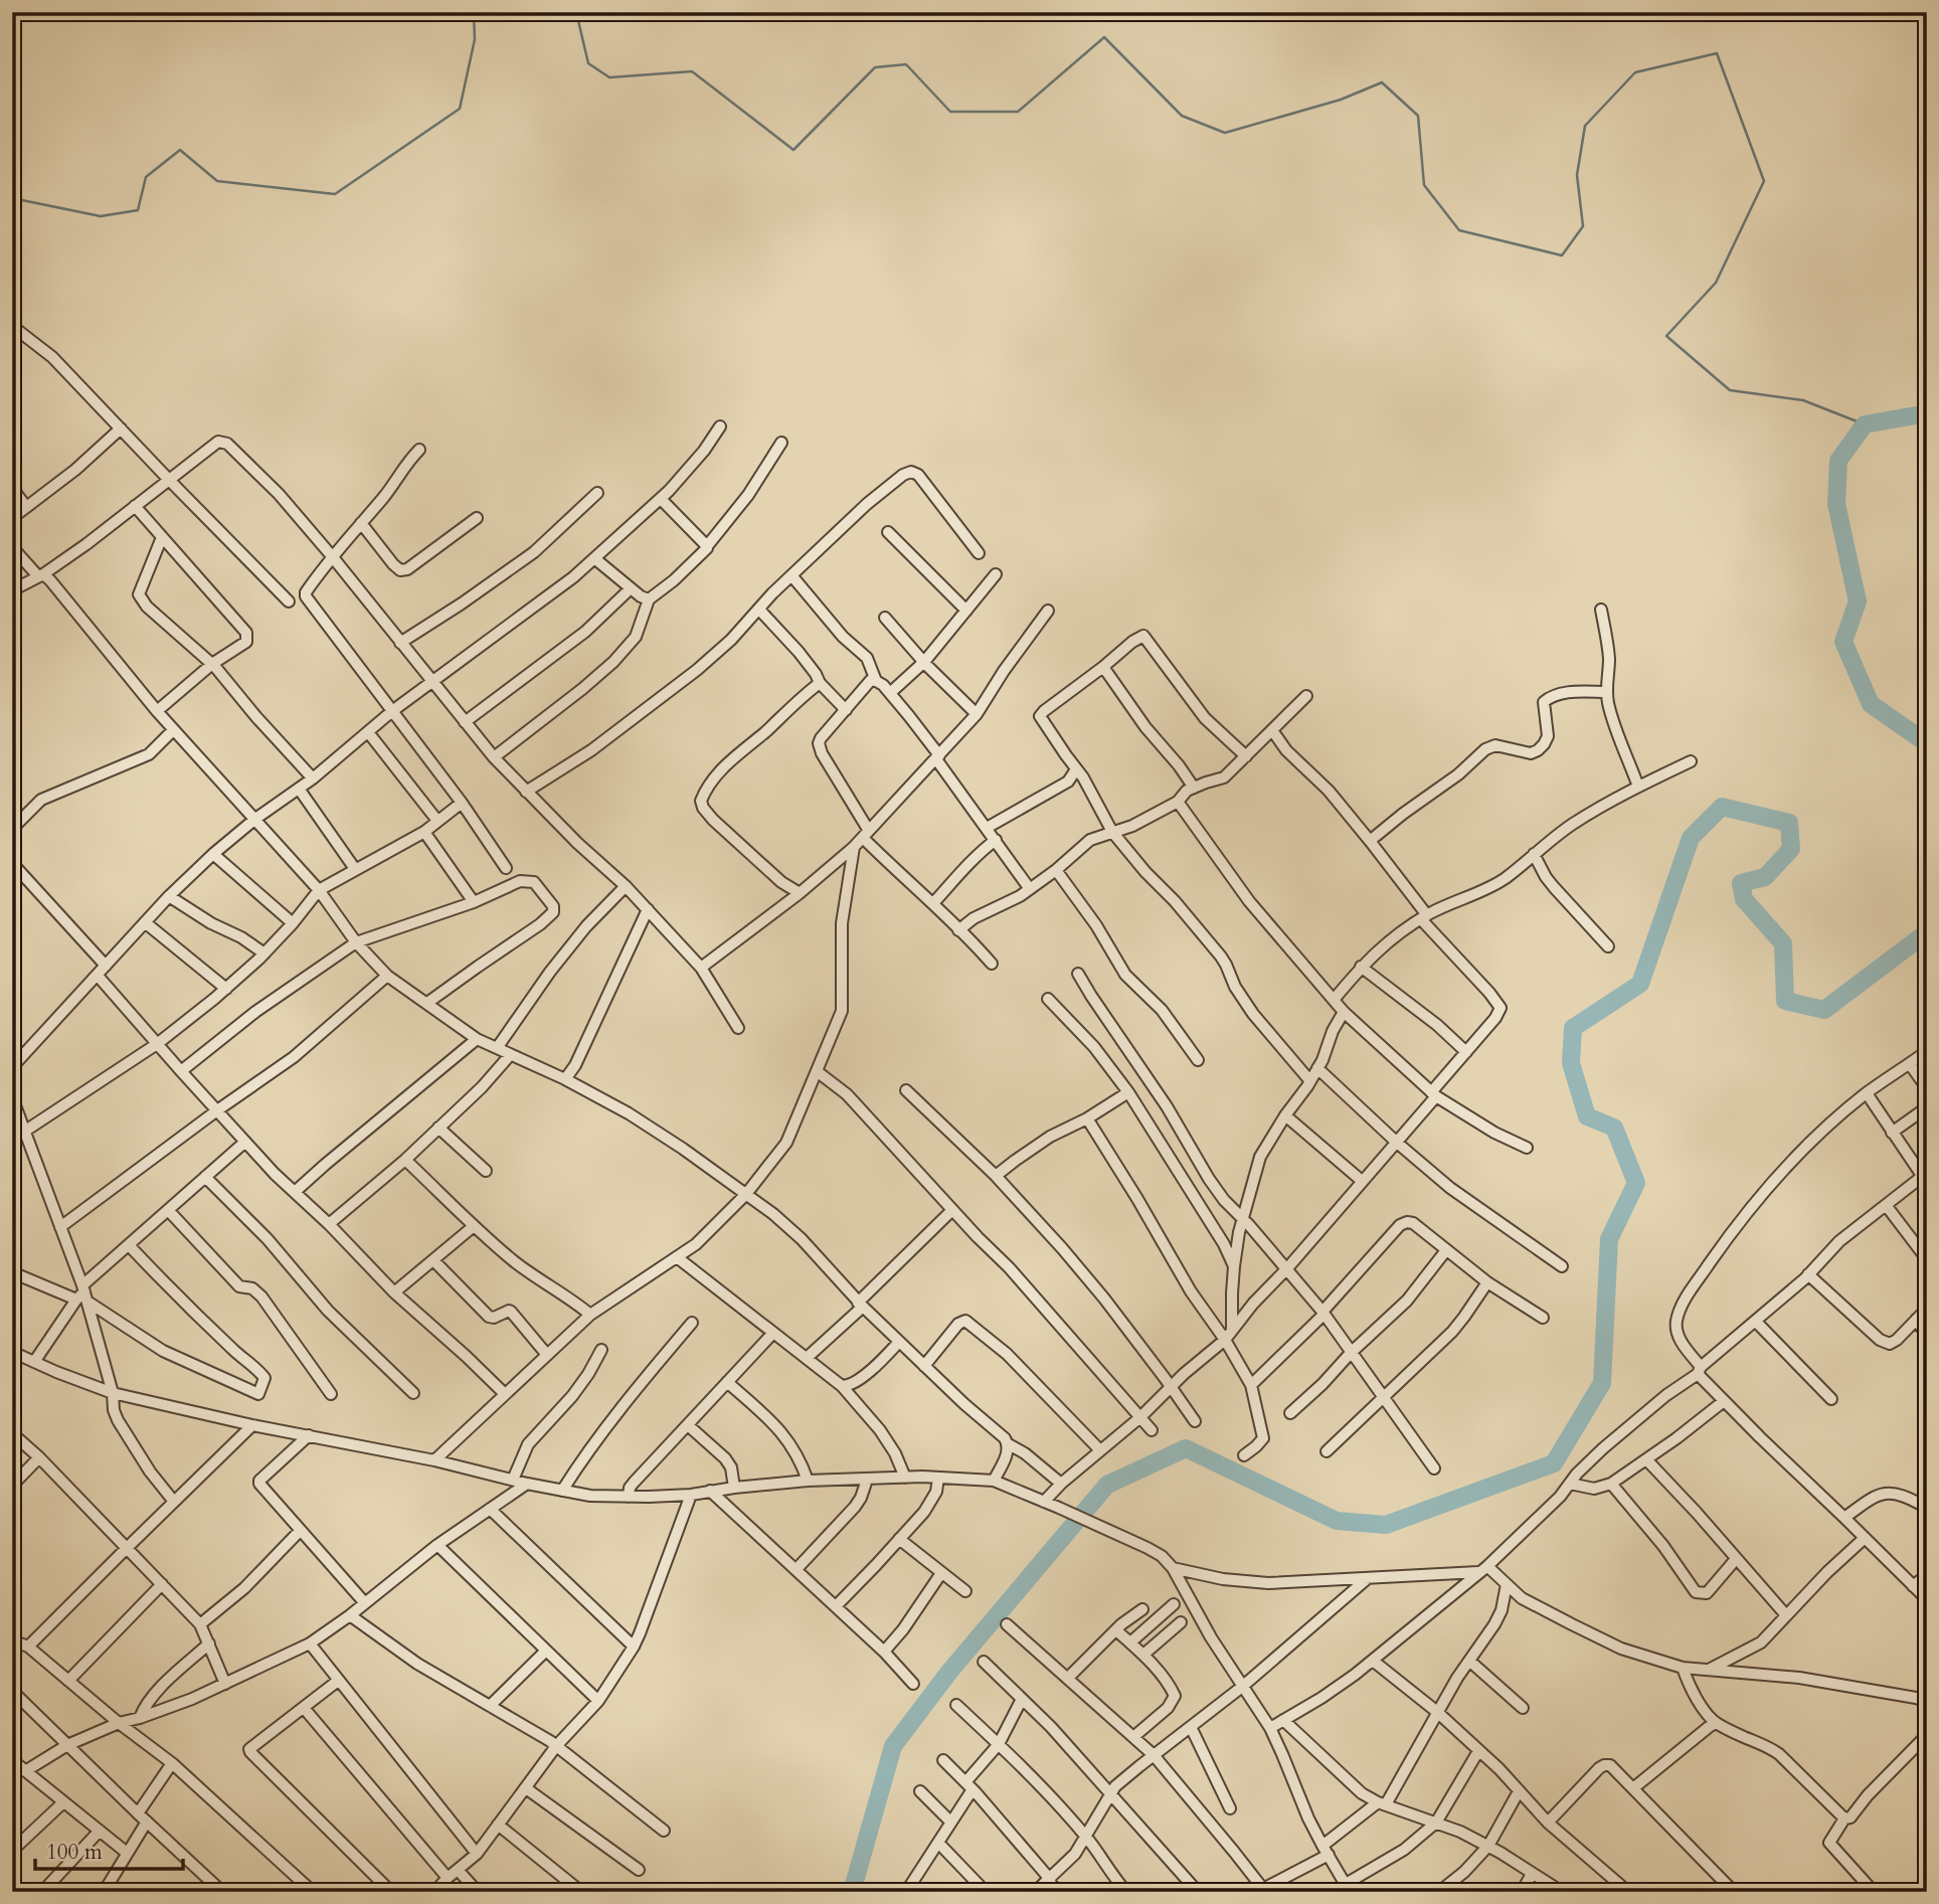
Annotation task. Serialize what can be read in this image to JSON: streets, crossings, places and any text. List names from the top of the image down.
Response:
{
  "scale_bar": "100 m"
}
